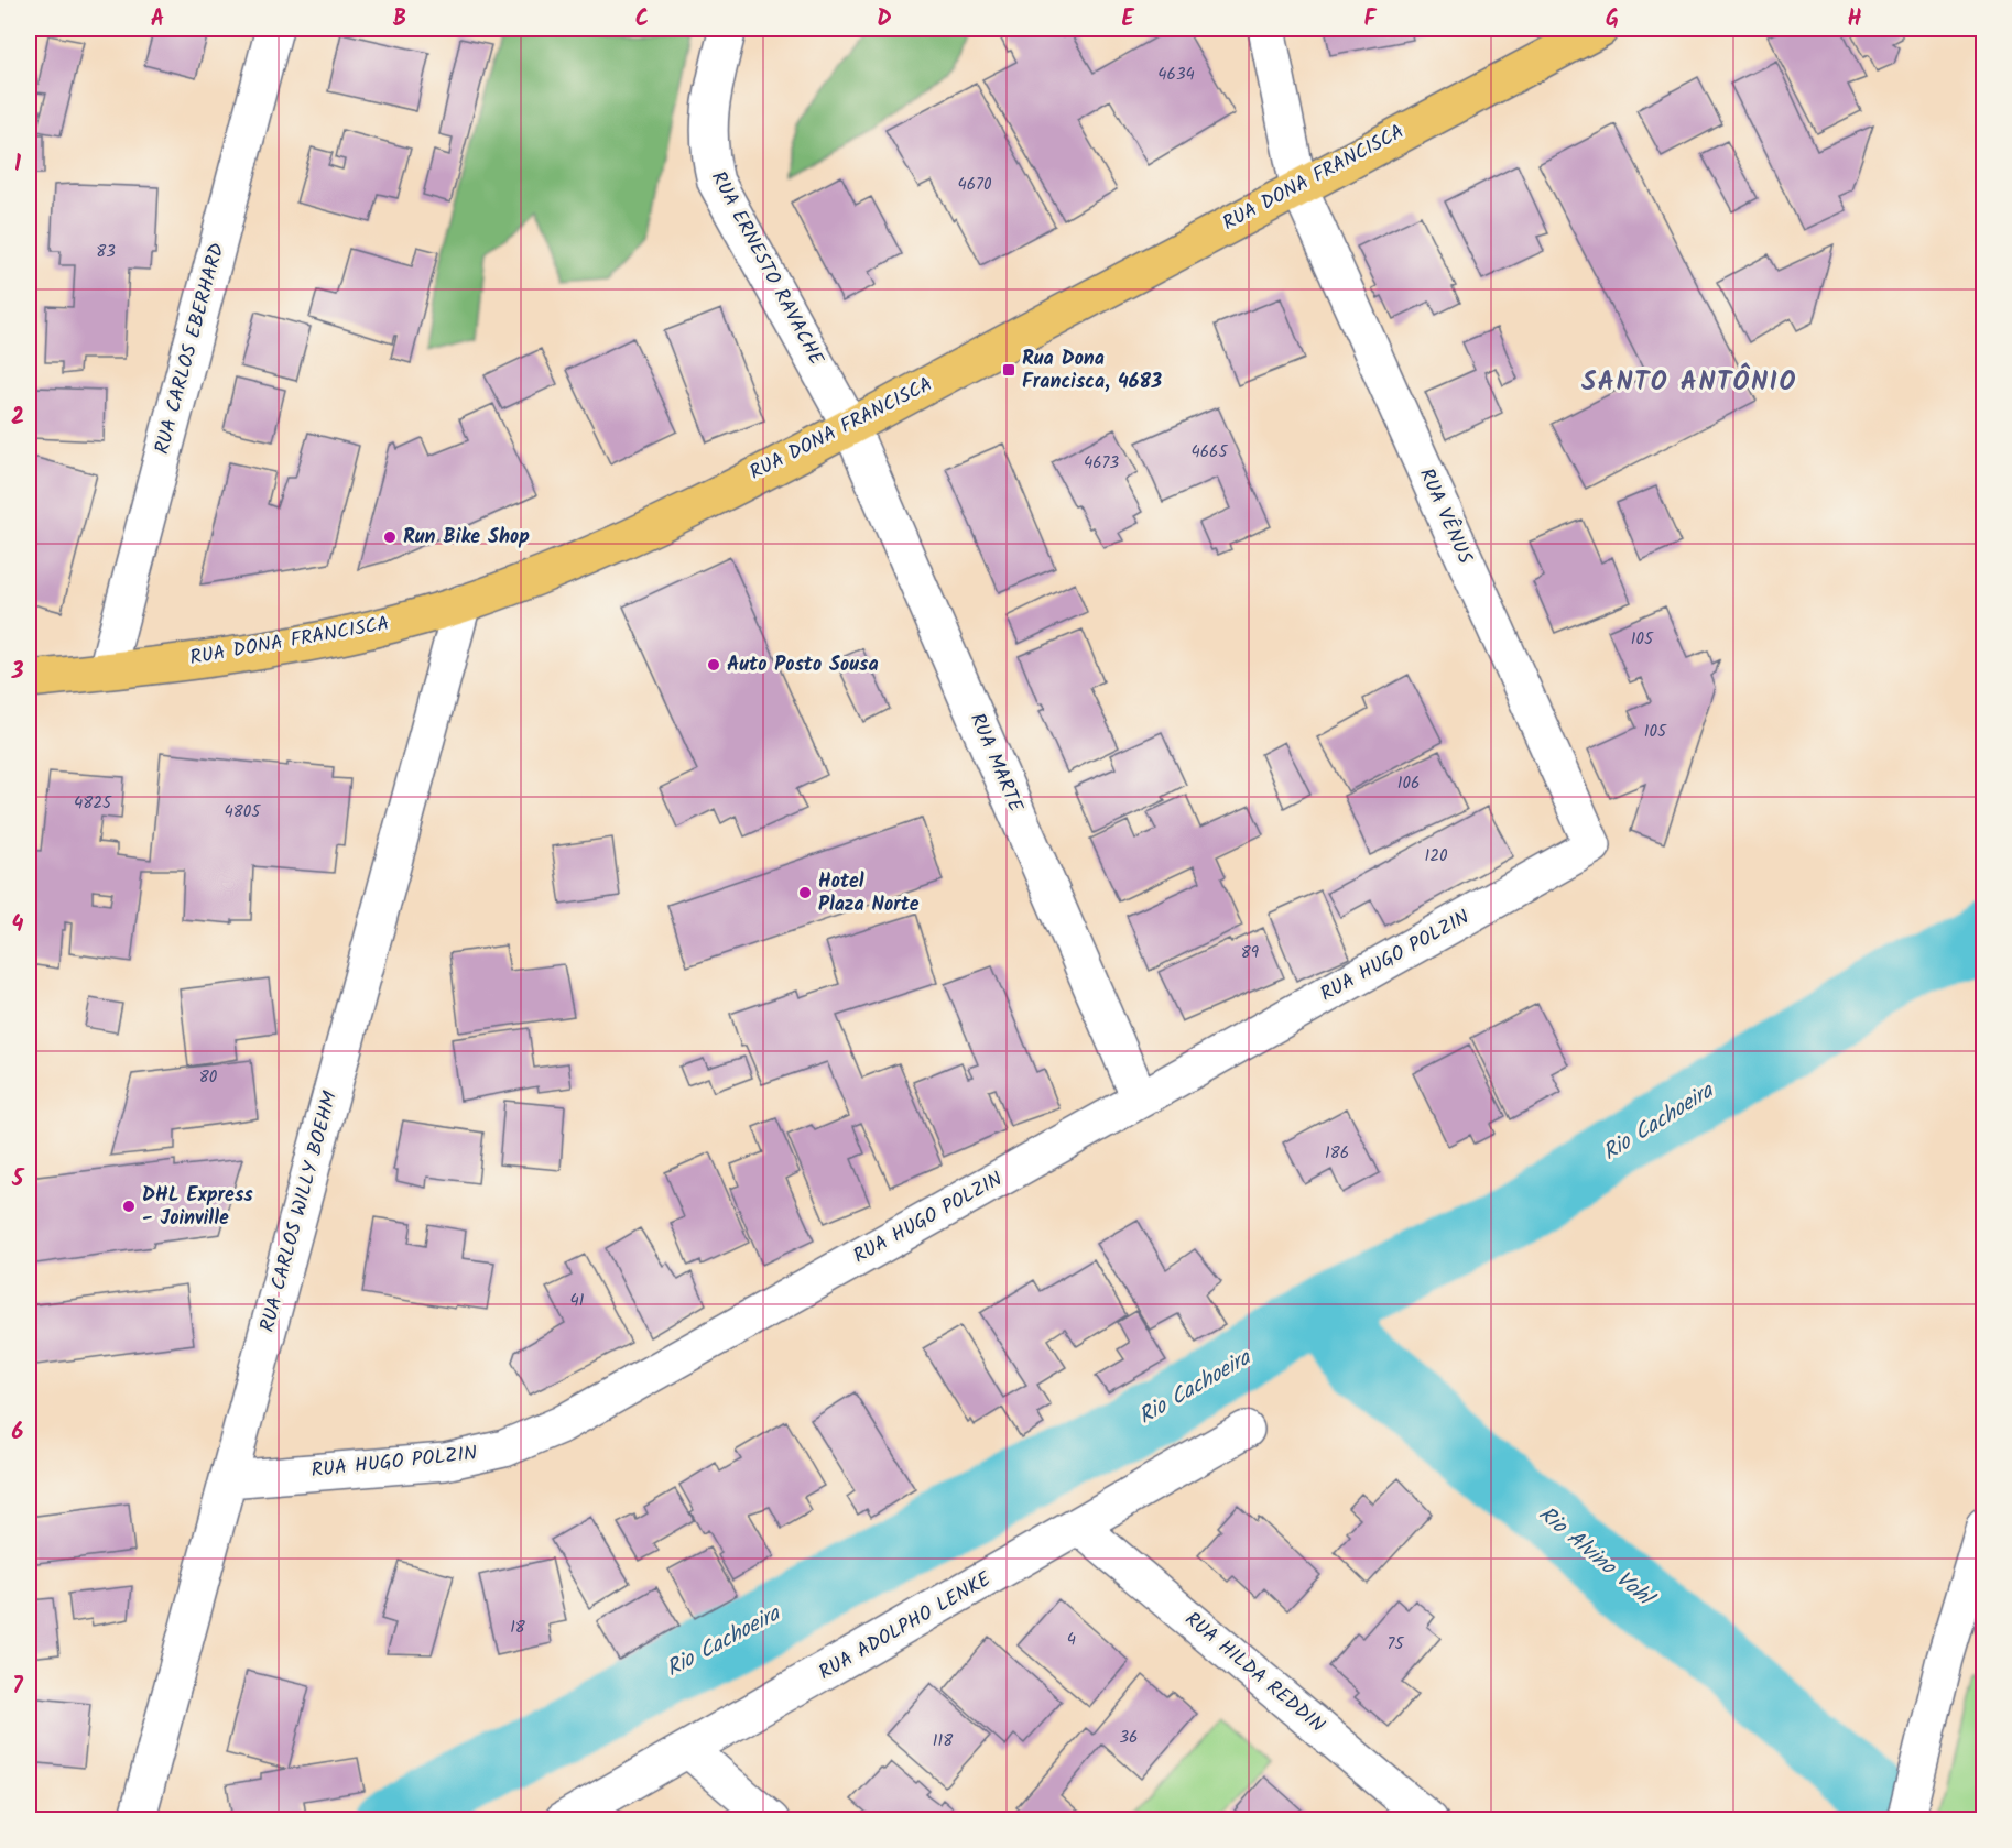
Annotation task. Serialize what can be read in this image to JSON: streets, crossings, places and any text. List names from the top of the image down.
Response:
{
  "streets": {
    "main road": ["RUA DONA FRANCISCA"],
    "street": [
      "RUA ERNESTO RAVACHE",
      "RUA CARLOS EBERHARD",
      "RUA VÊNUS",
      "RUA MARTE",
      "RUA HUGO POLZIN",
      "RUA CARLOS WILLY BOEHM",
      "RUA ADOLPHO LENKE",
      "RUA HILDA REDDIN"
    ]
  },
  "crossings": [
    ["RUA DONA FRANCISCA", "RUA ERNESTO RAVACHE"],
    ["RUA DONA FRANCISCA", "RUA CARLOS EBERHARD"],
    ["RUA DONA FRANCISCA", "RUA VÊNUS"],
    ["RUA DONA FRANCISCA", "RUA MARTE"],
    ["RUA DONA FRANCISCA", "RUA CARLOS WILLY BOEHM"],
    ["RUA ERNESTO RAVACHE", "RUA MARTE"],
    ["RUA VÊNUS", "RUA HUGO POLZIN"],
    ["RUA MARTE", "RUA HUGO POLZIN"],
    ["RUA HUGO POLZIN", "RUA CARLOS WILLY BOEHM"],
    ["RUA ADOLPHO LENKE", "RUA HILDA REDDIN"]
  ],
  "districts": ["SANTO ANTÔNIO"],
  "water": ["Rio Cachoeira", "Rio Alvino Vohl"],
  "places": {
    "transit": ["Rua Dona Francisca, 4683"],
    "other": [
      "Run Bike Shop",
      "Auto Posto Sousa",
      "Hotel Plaza Norte",
      "DHL Express - Joinville"
    ]
  },
  "house_numbers": [
    "4634",
    "4670",
    "83",
    "4665",
    "4673",
    "105",
    "105",
    "106",
    "4825",
    "4805",
    "120",
    "89",
    "80",
    "186",
    "41",
    "18",
    "4",
    "75",
    "36",
    "118"
  ],
  "grid": {
    "columns": [
      "A",
      "B",
      "C",
      "D",
      "E",
      "F",
      "G",
      "H"
    ],
    "rows": [
      "1",
      "2",
      "3",
      "4",
      "5",
      "6",
      "7"
    ]
  }
}
